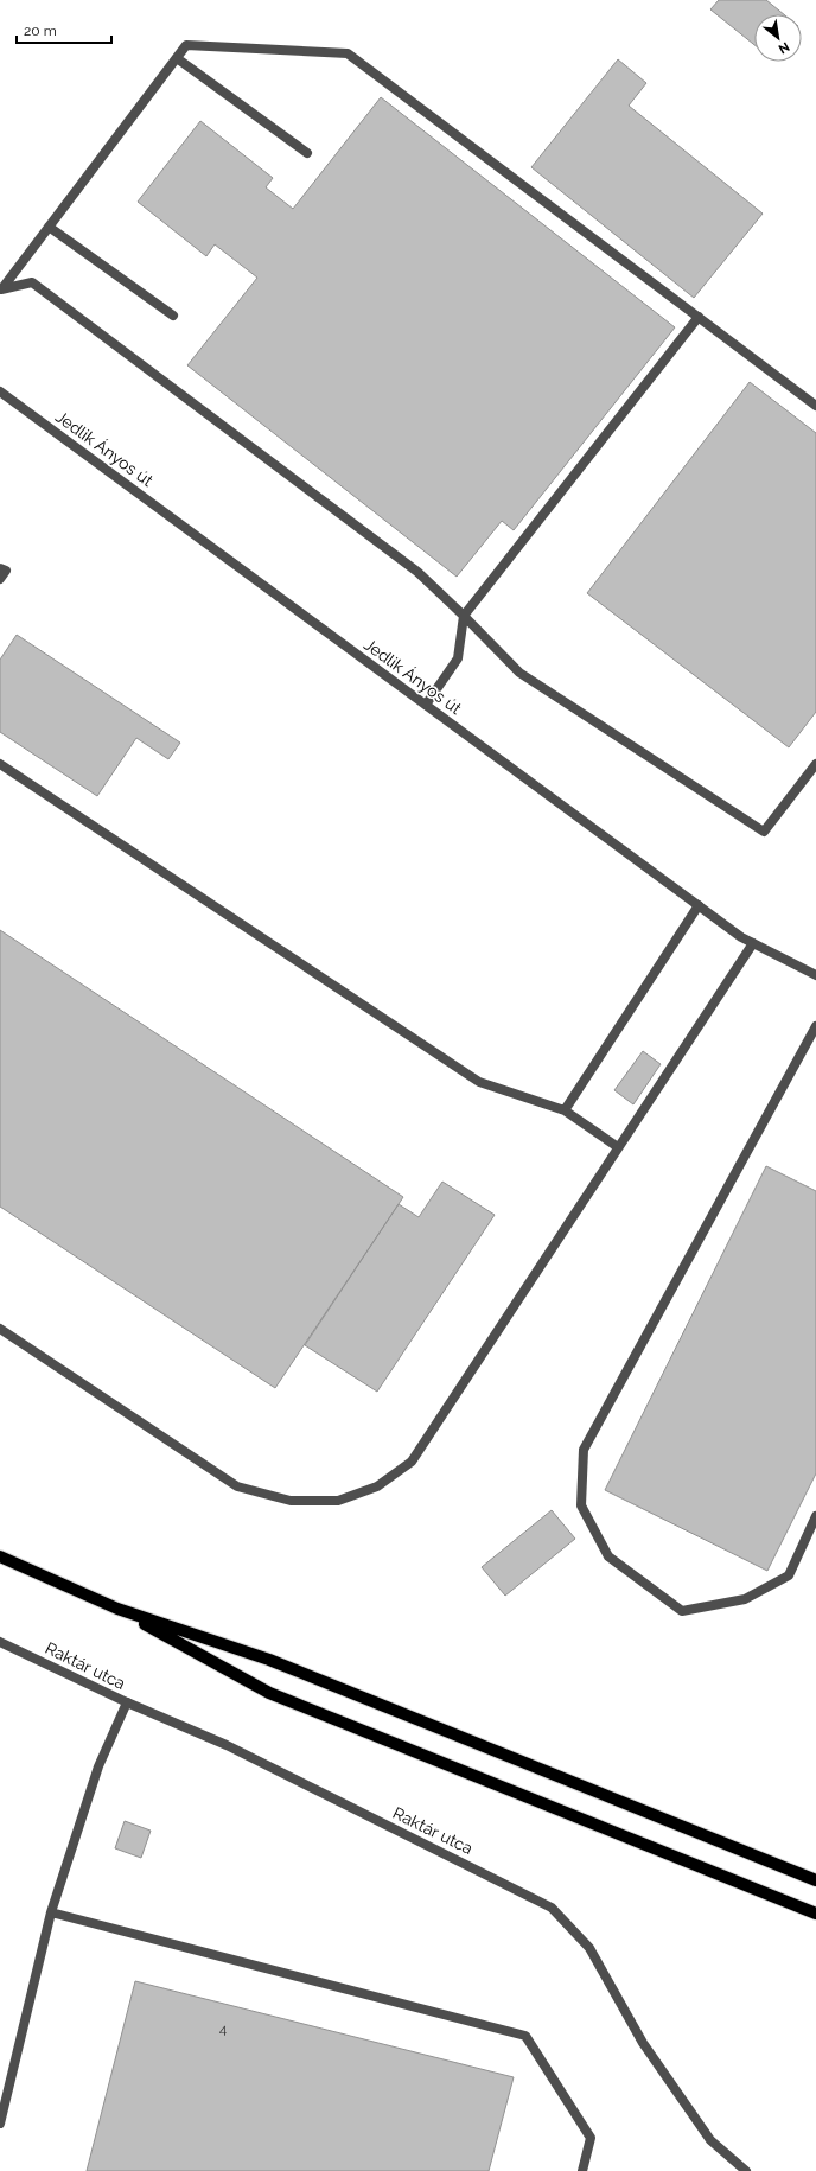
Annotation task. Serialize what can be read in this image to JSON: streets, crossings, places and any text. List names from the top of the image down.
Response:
{
  "streets": {
    "street": ["Jedlik Ányos út", "Raktár utca"]
  },
  "house_numbers": ["4"],
  "scale_bar": "20 m",
  "north": "bottom right"
}
